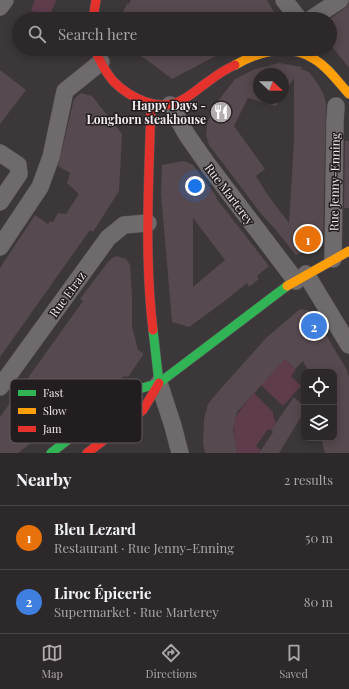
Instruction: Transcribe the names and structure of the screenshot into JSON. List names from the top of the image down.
{
  "streets": {
    "street": ["Rue Jenny-Enning", "Rue Marterey", "Rue Etraz"]
  },
  "places": {
    "restaurant": ["Happy Days - Longhorn steakhouse"]
  },
  "legend": ["Fast", "Slow", "Jam"],
  "north": "right",
  "page": {
    "search": "Search here",
    "pins": ["1", "2"],
    "heading": ["Nearby", "2 results"],
    "list": [
      {
        "mark": "1",
        "name": "Bleu Lezard",
        "note": "Restaurant · Rue Jenny-Enning",
        "value": "50 m"
      },
      {
        "mark": "2",
        "name": "Liroc Épicerie",
        "note": "Supermarket · Rue Marterey",
        "value": "80 m"
      }
    ],
    "nav": ["Map", "Directions", "Saved"]
  }
}
